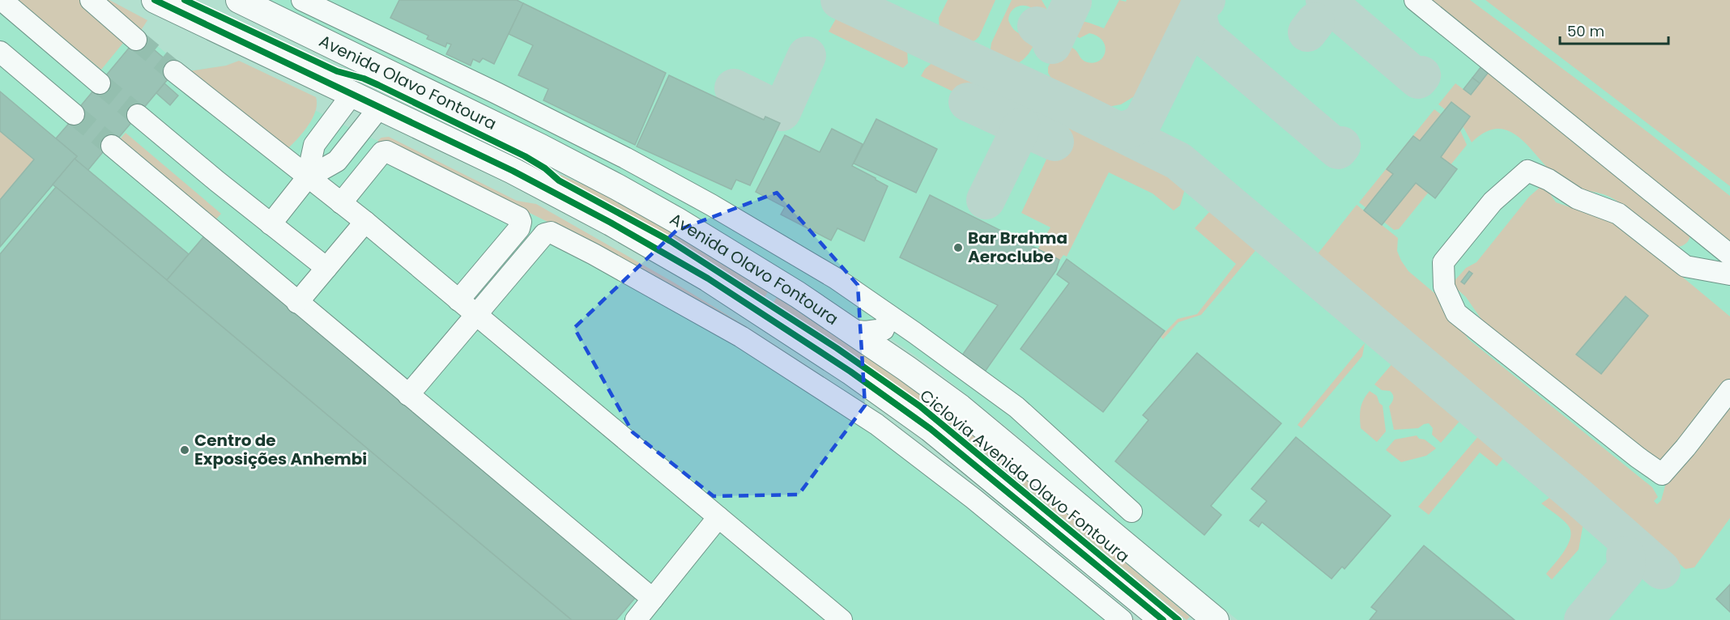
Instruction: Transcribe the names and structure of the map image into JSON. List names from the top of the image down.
{
  "streets": {
    "main road": ["Avenida Olavo Fontoura"],
    "cycle path": ["Ciclovia Avenida Olavo Fontoura"]
  },
  "places": ["Bar Brahma Aeroclube", "Centro de Exposições Anhembi"],
  "scale_bar": "50 m"
}
